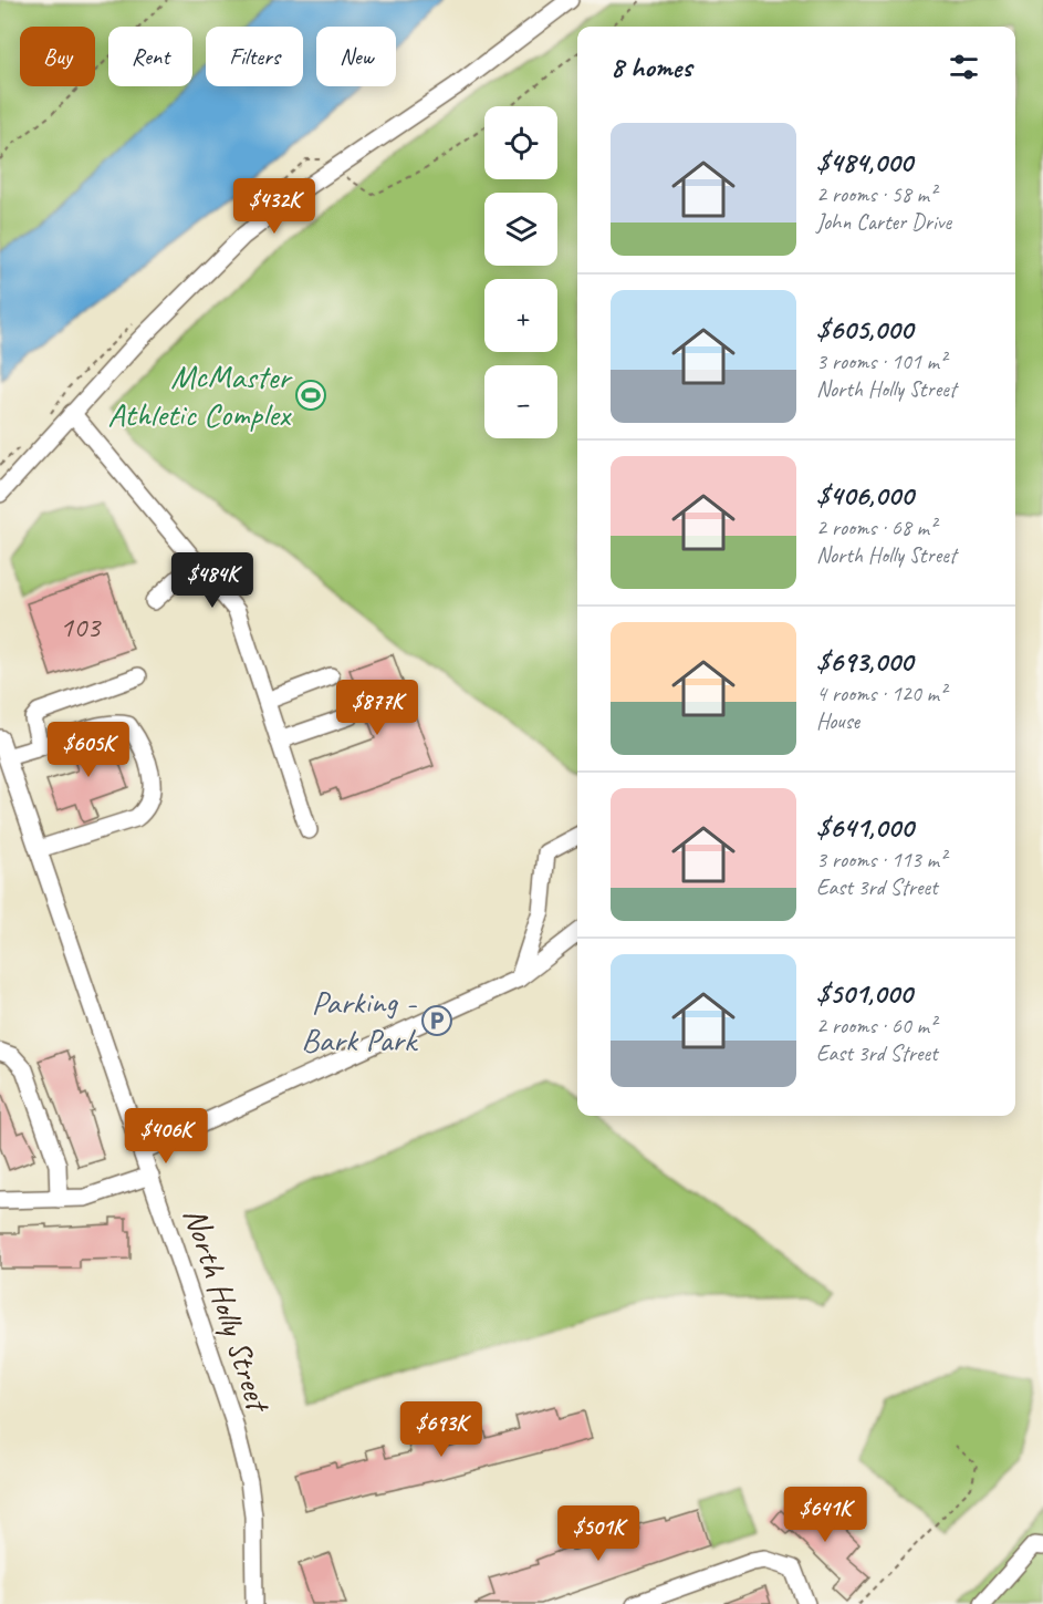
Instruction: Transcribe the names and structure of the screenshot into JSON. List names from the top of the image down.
{
  "streets": {
    "street": ["North Holly Street"]
  },
  "places": {
    "sports": ["McMaster Athletic Complex"],
    "parking": ["Parking - Bark Park"]
  },
  "house_numbers": ["103"],
  "page": {
    "chip": [
      "Buy",
      "Rent",
      "Filters",
      "New"
    ],
    "heading": "8 homes",
    "map_buttons": ["+", "−"],
    "list": [
      {
        "name": "$484,000",
        "note": "2 rooms · 58 m² · John Carter Drive"
      },
      {
        "name": "$605,000",
        "note": "3 rooms · 101 m² · North Holly Street"
      },
      {
        "name": "$406,000",
        "note": "2 rooms · 68 m² · North Holly Street"
      },
      {
        "name": "$693,000",
        "note": "4 rooms · 120 m² · House"
      },
      {
        "name": "$641,000",
        "note": "3 rooms · 113 m² · East 3rd Street"
      },
      {
        "name": "$501,000",
        "note": "2 rooms · 60 m² · East 3rd Street"
      }
    ],
    "price": [
      "$432K",
      "$484K",
      "$877K",
      "$605K",
      "$406K",
      "$693K",
      "$641K",
      "$501K"
    ]
  }
}
